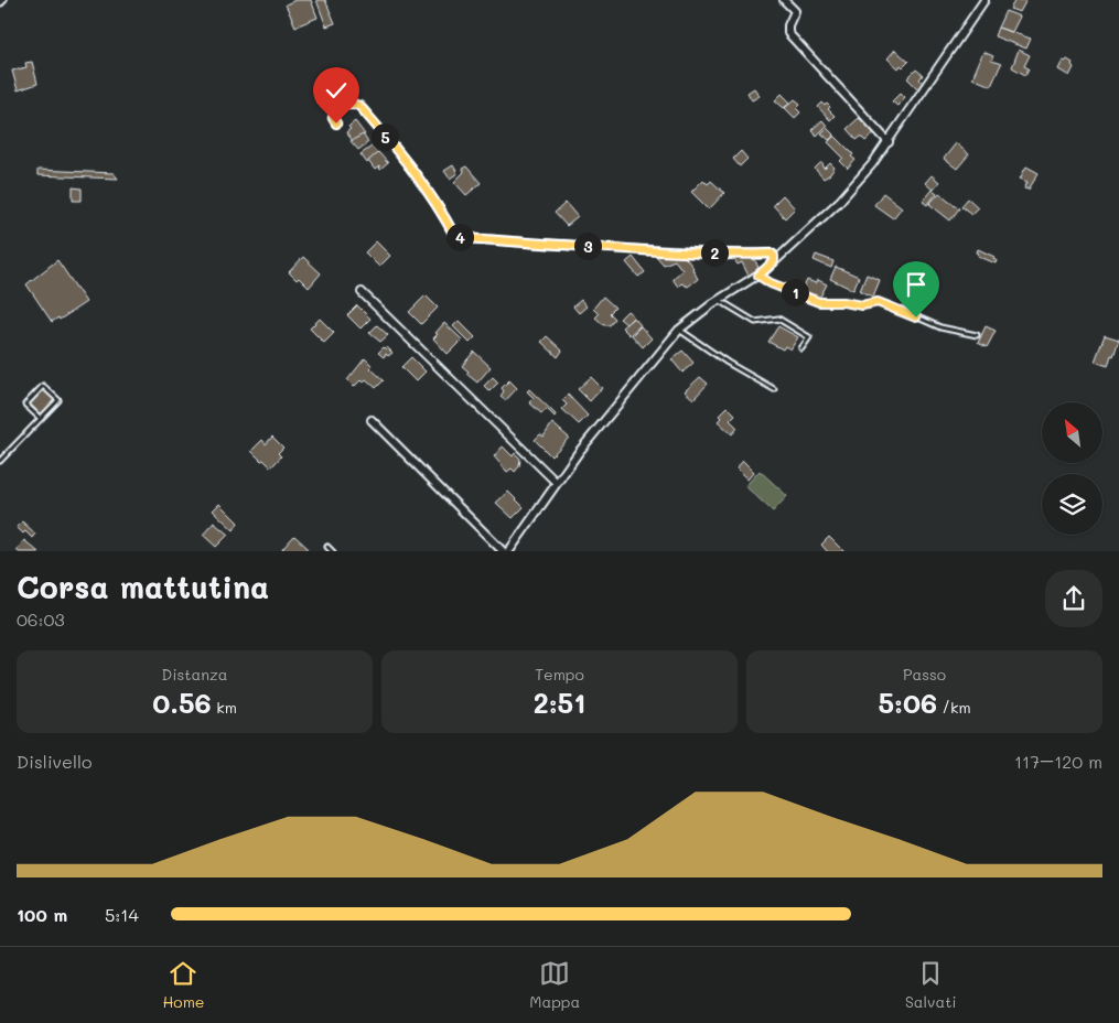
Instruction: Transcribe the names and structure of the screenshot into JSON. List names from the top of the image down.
{
  "north": "top left",
  "page": {
    "pins": [
      "5",
      "4",
      "3",
      "2",
      "1"
    ],
    "heading": ["Corsa mattutina", "06:03"],
    "stats": [
      ["Distanza", "0.56 km"],
      ["Tempo", "2:51"],
      ["Passo", "5:06 /km"]
    ],
    "chart": ["Dislivello", "117–120 m"],
    "list": [
      {
        "name": "100 m",
        "note": "5:14"
      }
    ],
    "tabs": ["Home", "Mappa", "Salvati"]
  }
}
